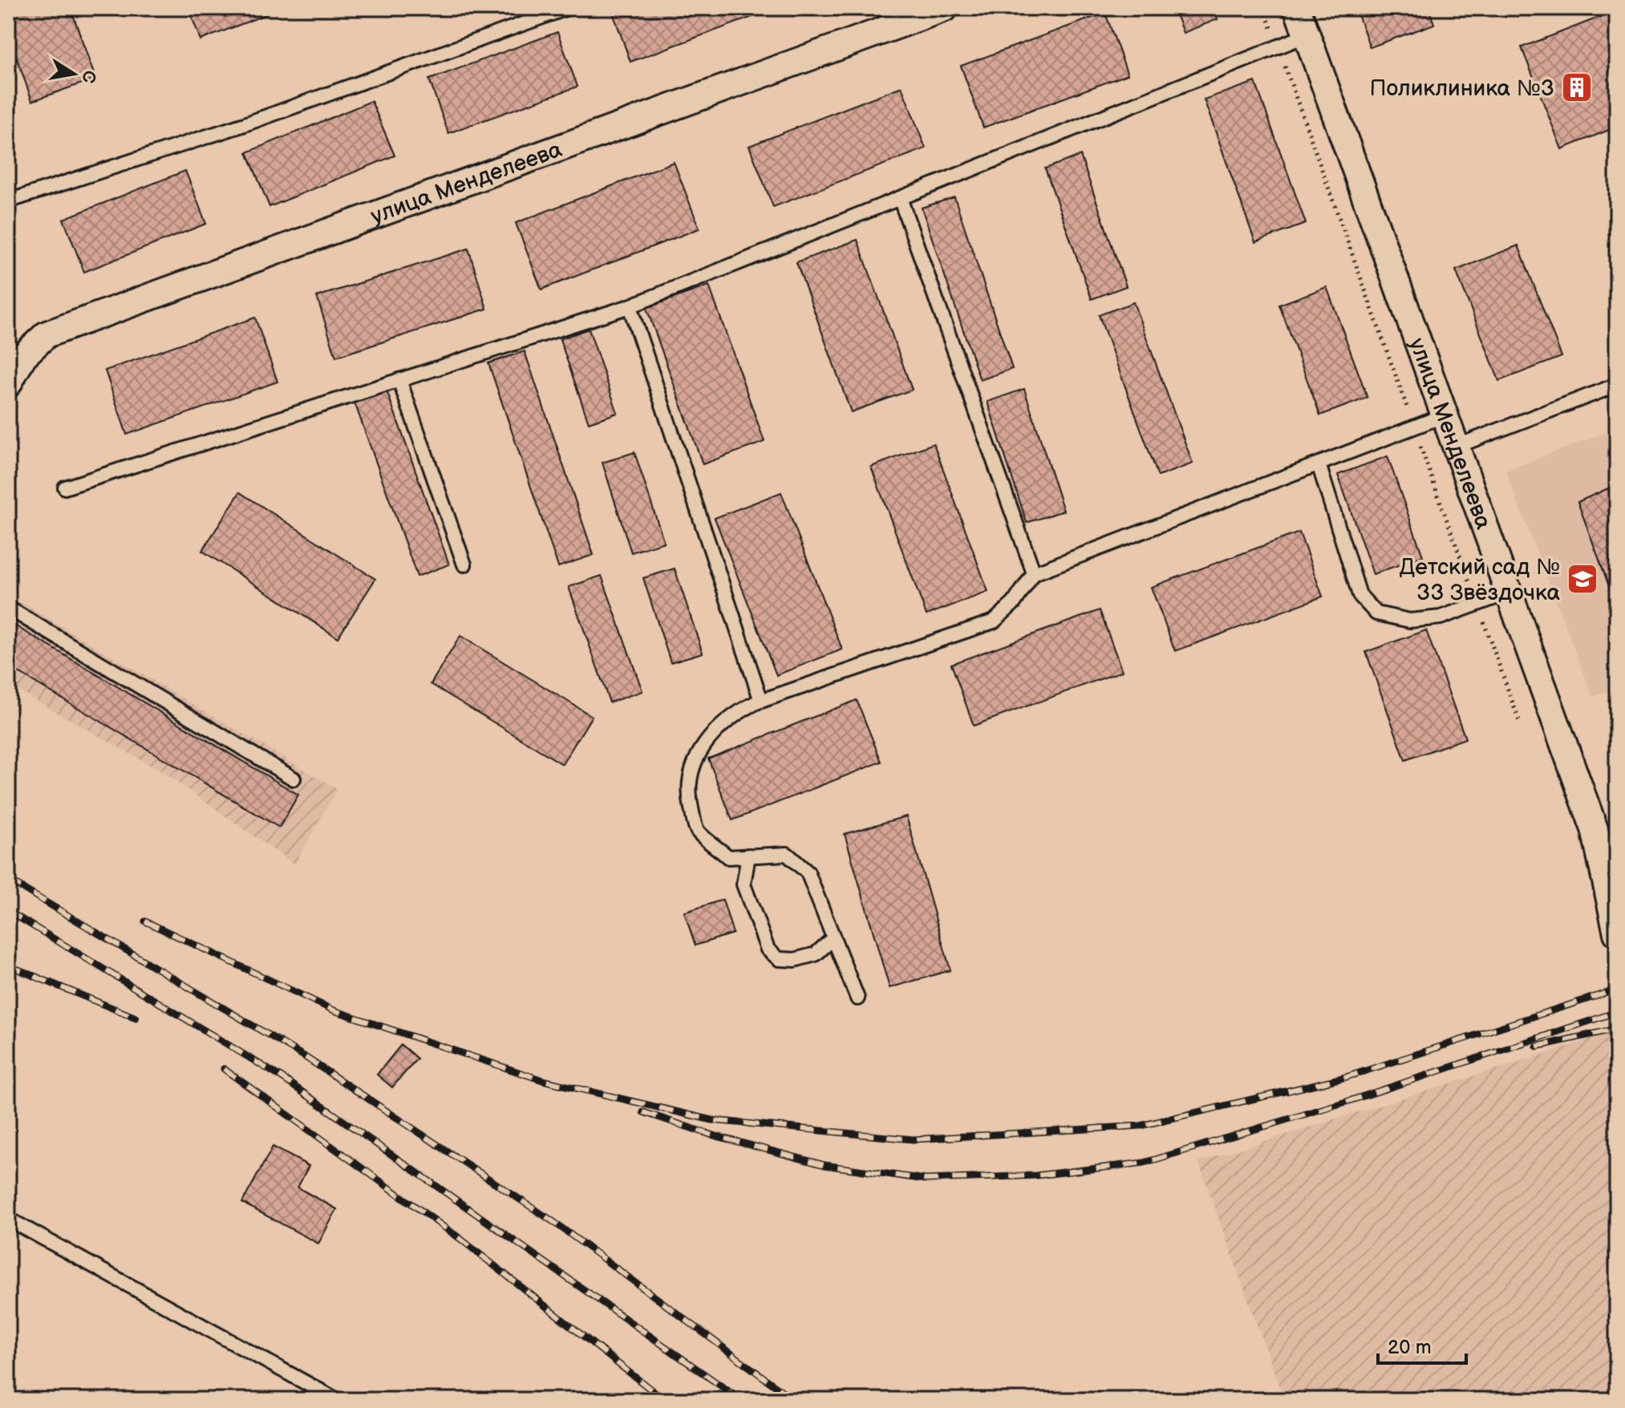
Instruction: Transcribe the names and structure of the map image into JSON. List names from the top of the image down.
{
  "streets": {
    "street": ["улица Менделеева"]
  },
  "places": {
    "building": ["Поликлиника №3"],
    "school or university": ["Детский сад № 33 Звёздочка"]
  },
  "scale_bar": "20 m",
  "north": "right"
}
